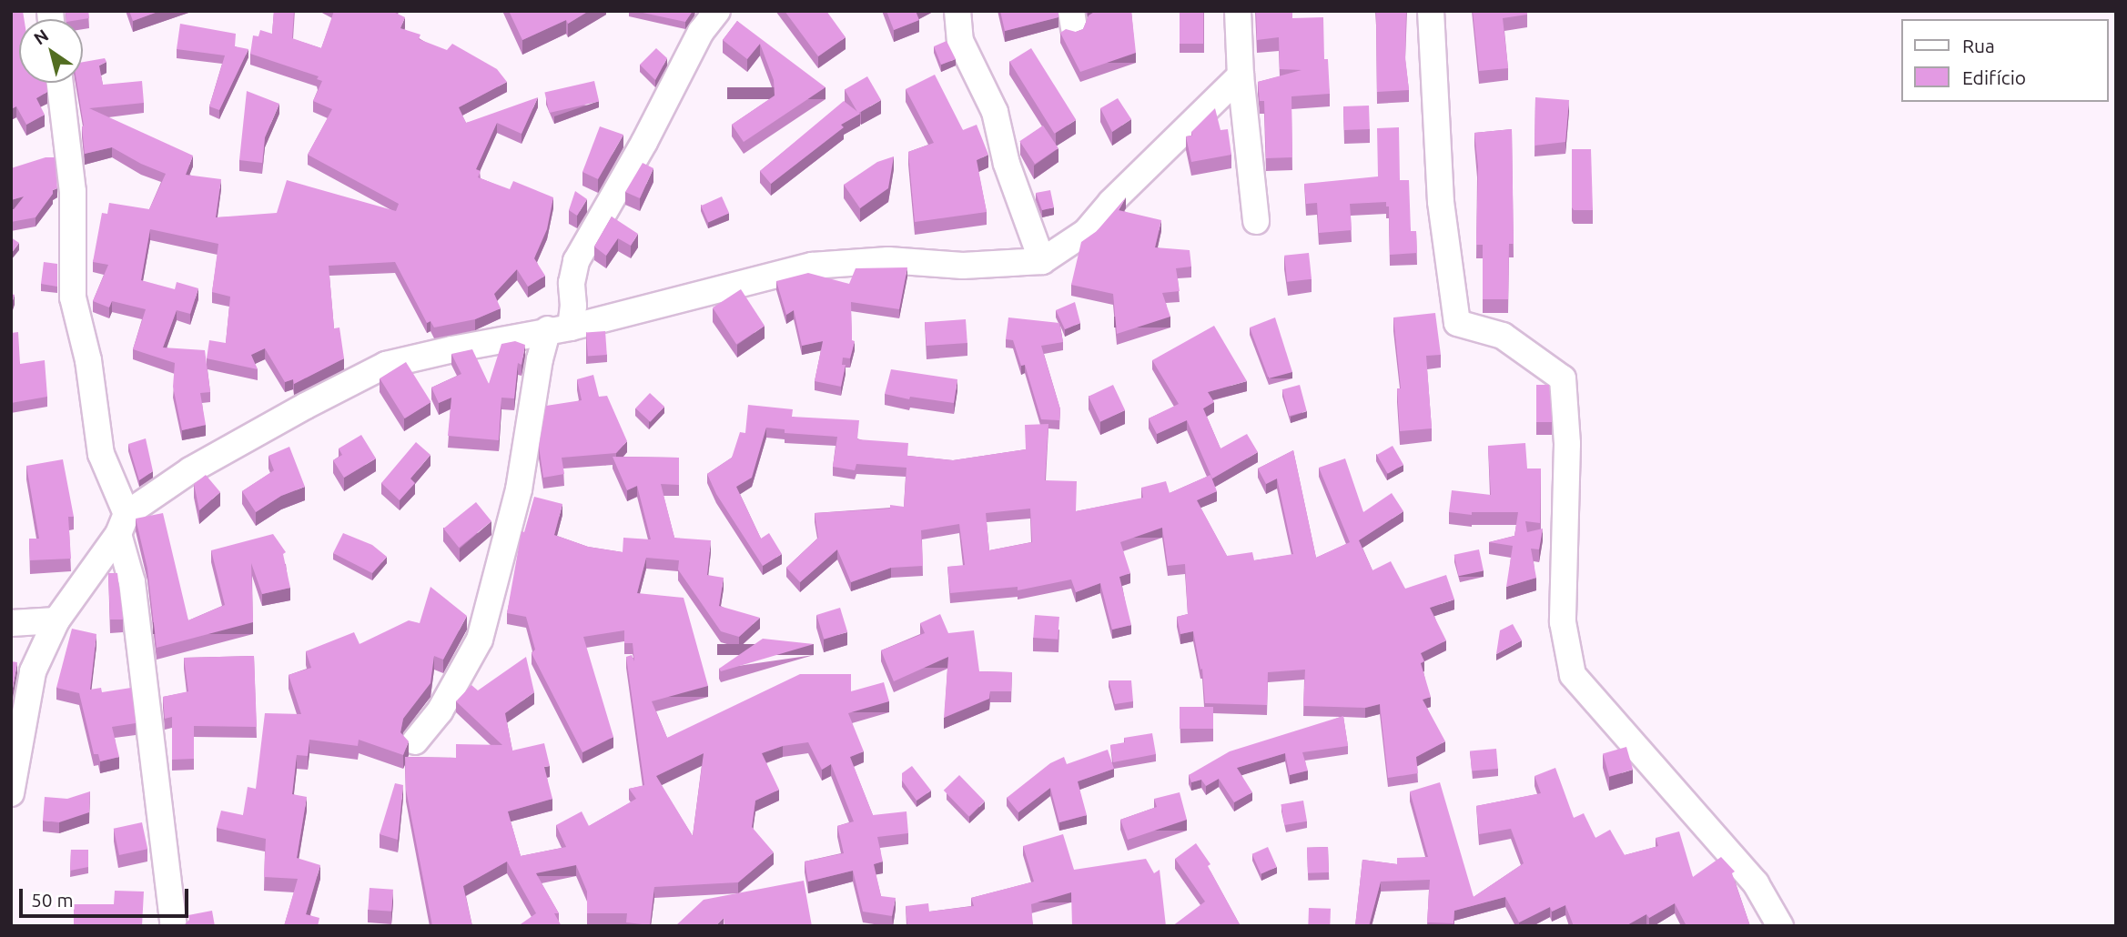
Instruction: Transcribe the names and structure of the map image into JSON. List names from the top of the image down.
{
  "legend": ["Rua", "Edifício"],
  "scale_bar": "50 m",
  "north": "top left"
}
